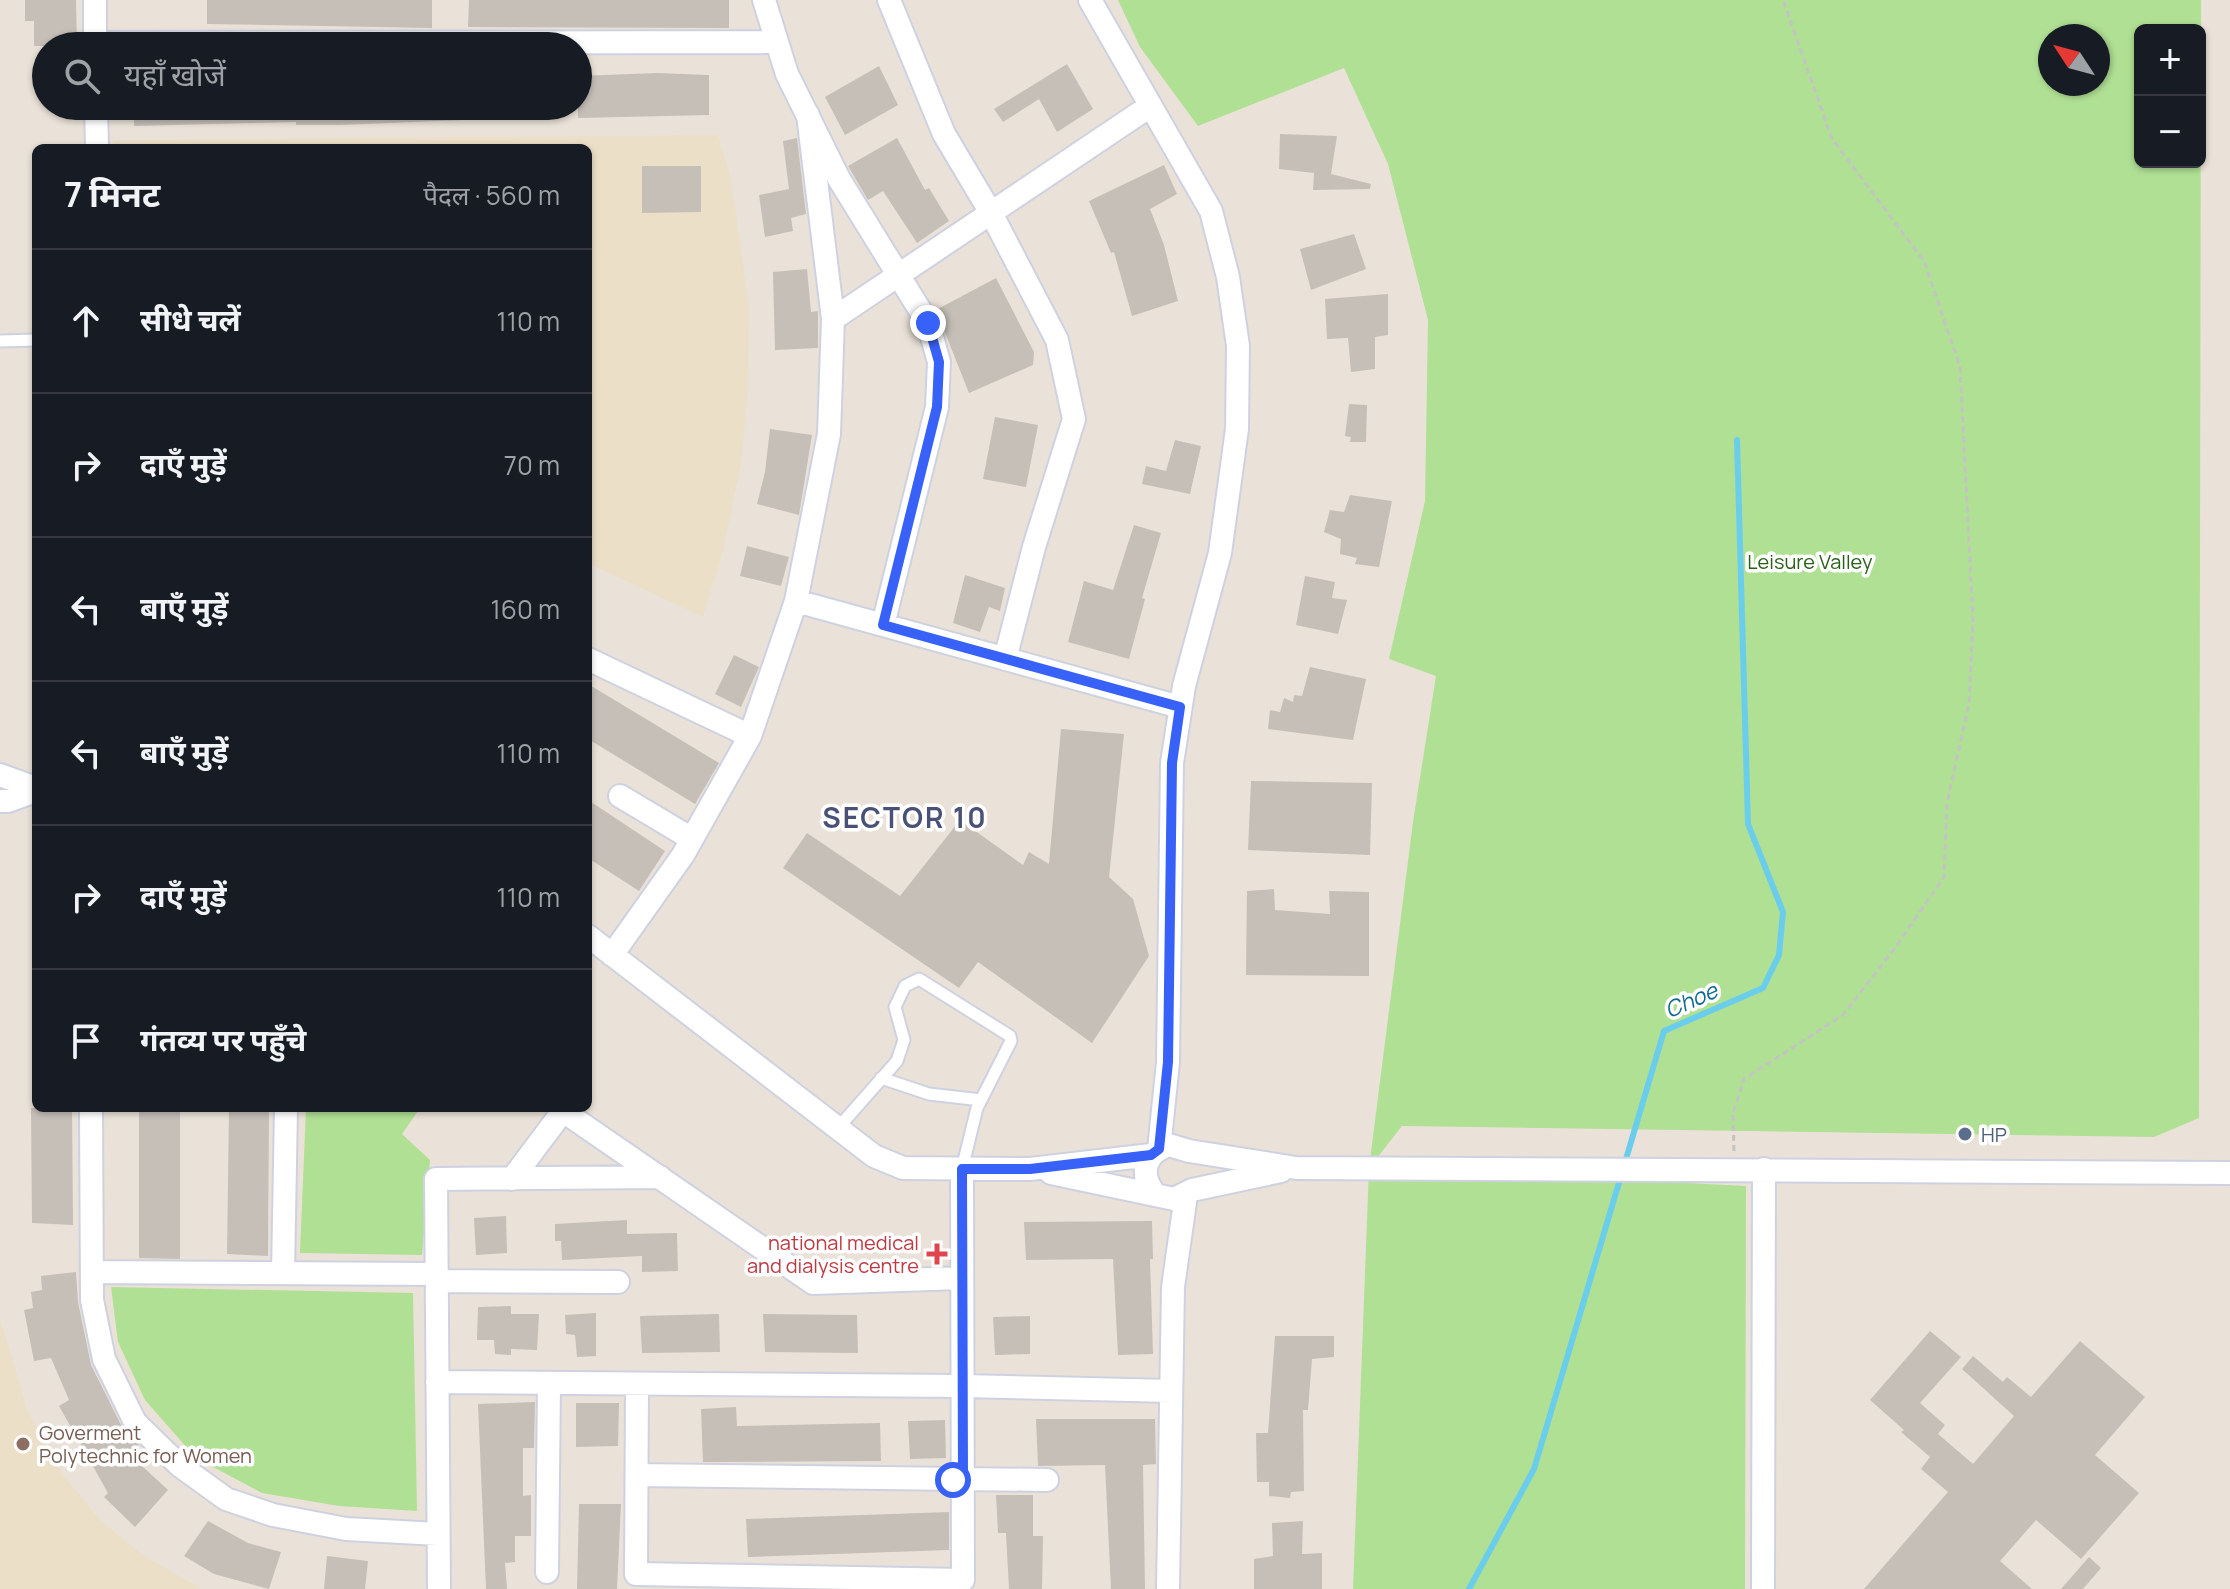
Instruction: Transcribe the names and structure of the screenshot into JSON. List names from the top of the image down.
{
  "districts": ["SECTOR 10"],
  "water": ["Choe"],
  "parks": ["Leisure Valley"],
  "places": {
    "other": ["HP", "Goverment Polytechnic for Women"],
    "health": ["national medical and dialysis centre"]
  },
  "north": "top left",
  "page": {
    "map_buttons": ["+", "−"],
    "search": "यहाँ खोजें",
    "heading": ["7 मिनट", "पैदल · 560 m"],
    "list": [
      ["सीधे चलें", "110 m"],
      ["दाएँ मुड़ें", "70 m"],
      ["बाएँ मुड़ें", "160 m"],
      ["बाएँ मुड़ें", "110 m"],
      ["दाएँ मुड़ें", "110 m"],
      "गंतव्य पर पहुँचे"
    ]
  }
}
